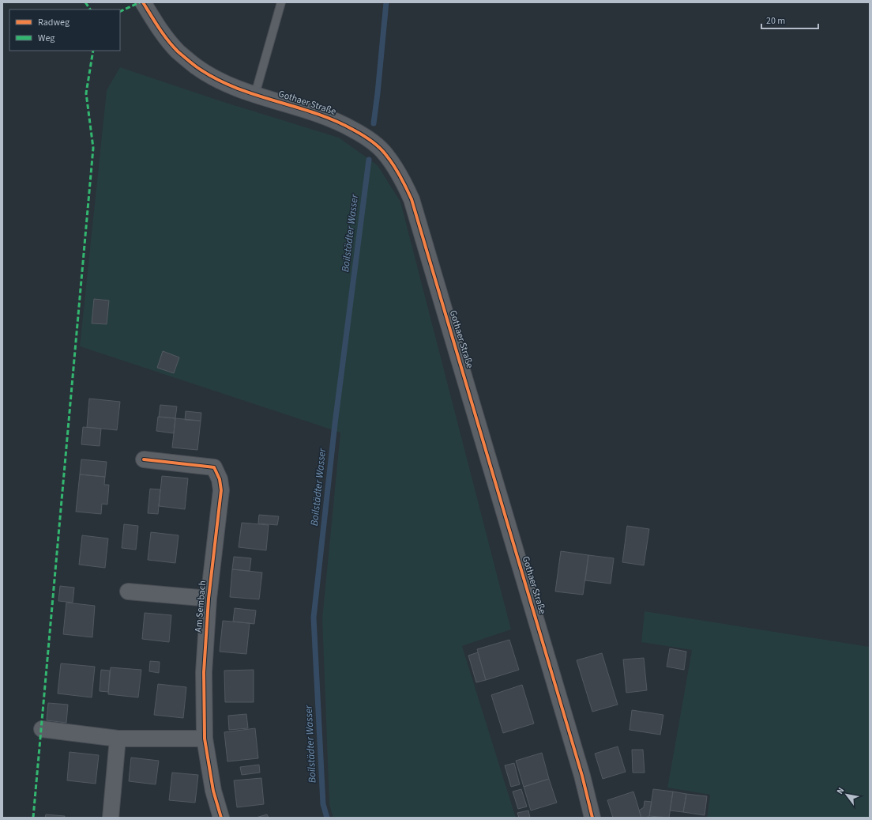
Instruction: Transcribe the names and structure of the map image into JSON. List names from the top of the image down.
{
  "streets": {
    "street": ["Gothaer Straße", "Am Sembach"]
  },
  "water": ["Boilstädter Wasser"],
  "legend": ["Radweg", "Weg"],
  "scale_bar": "20 m",
  "north": "top left"
}
